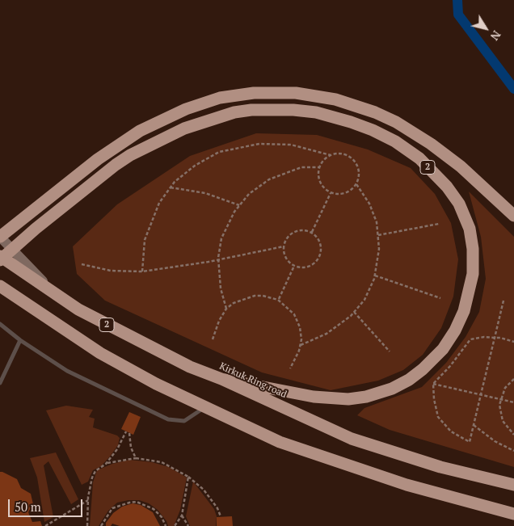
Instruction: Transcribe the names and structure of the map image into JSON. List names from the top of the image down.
{
  "streets": {
    "highway": ["2", "Kirkuk Ring road"]
  },
  "crossings": [
    ["2", "Kirkuk Ring road"]
  ],
  "scale_bar": "50 m",
  "north": "bottom right"
}
